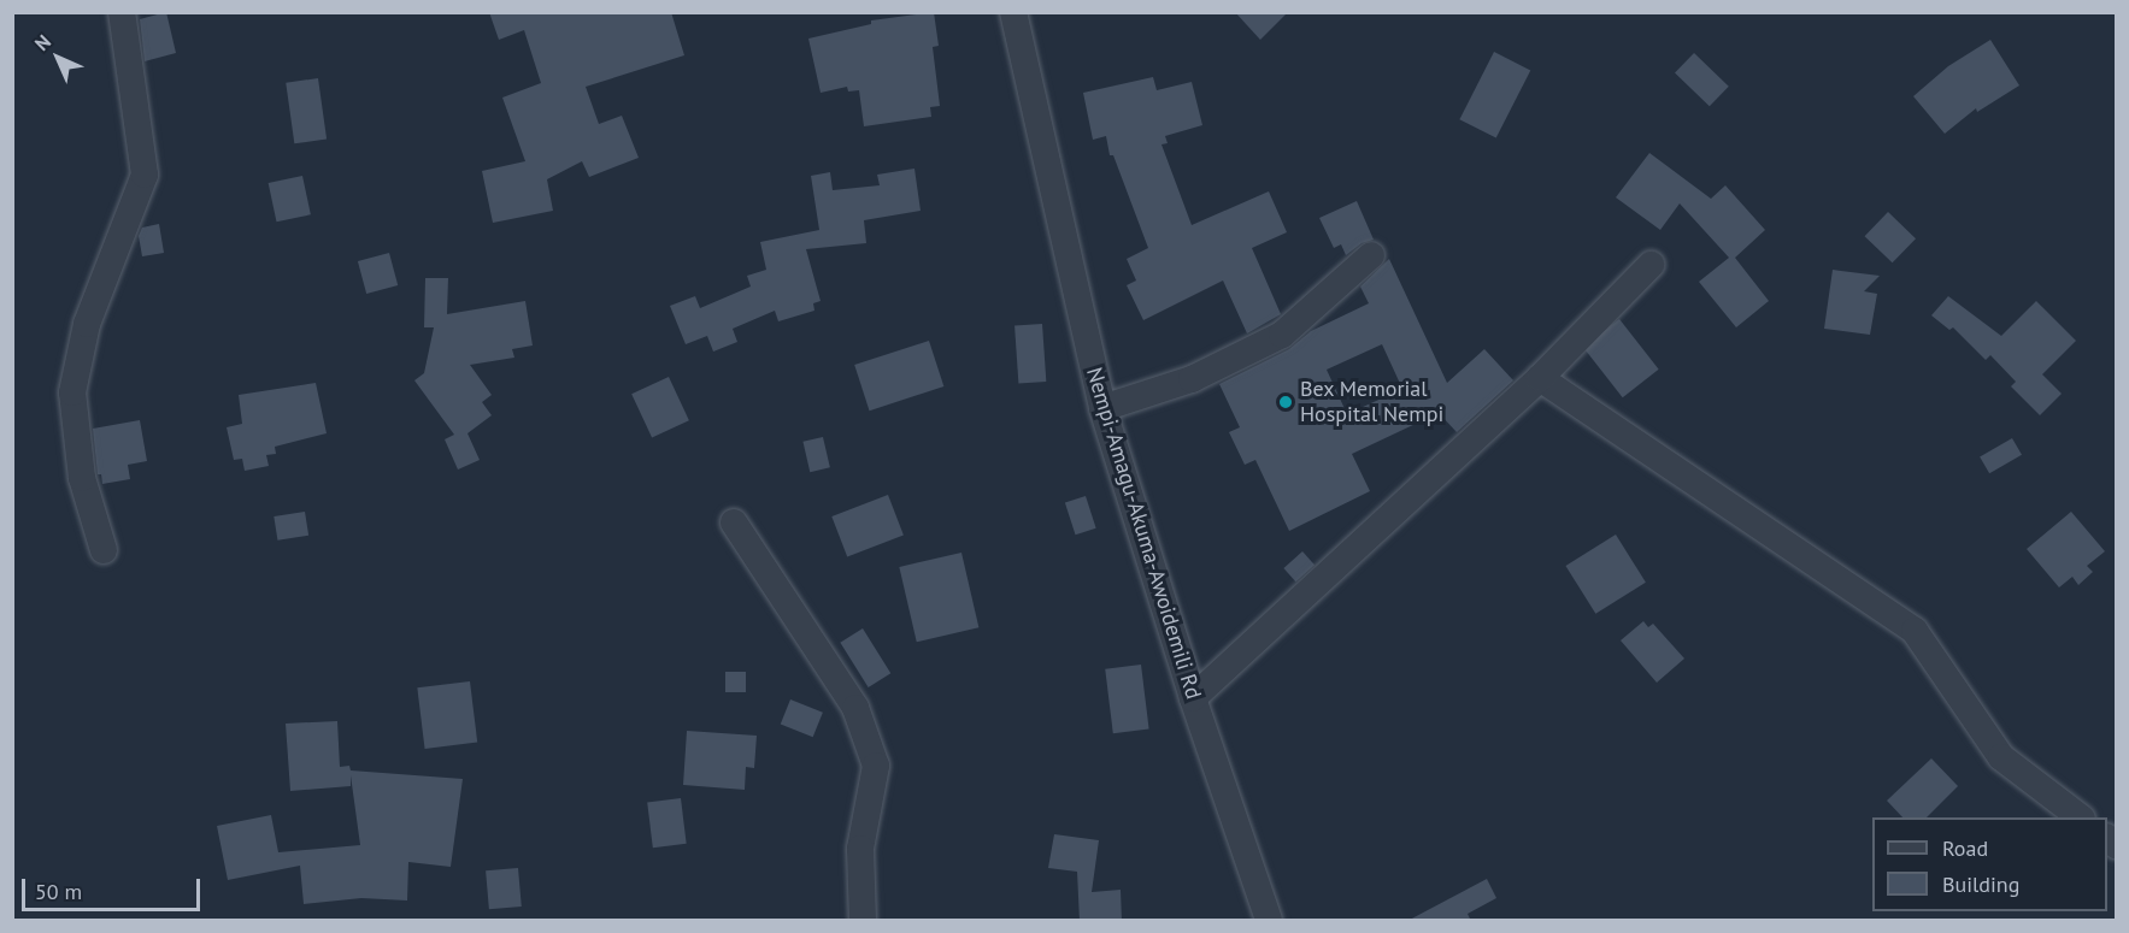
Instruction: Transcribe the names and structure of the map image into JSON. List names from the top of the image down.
{
  "streets": {
    "street": ["Nempi-Amagu-Akuma-Awoidemili Rd"]
  },
  "places": ["Bex Memorial Hospital Nempi"],
  "legend": ["Road", "Building"],
  "scale_bar": "50 m",
  "north": "top left"
}
